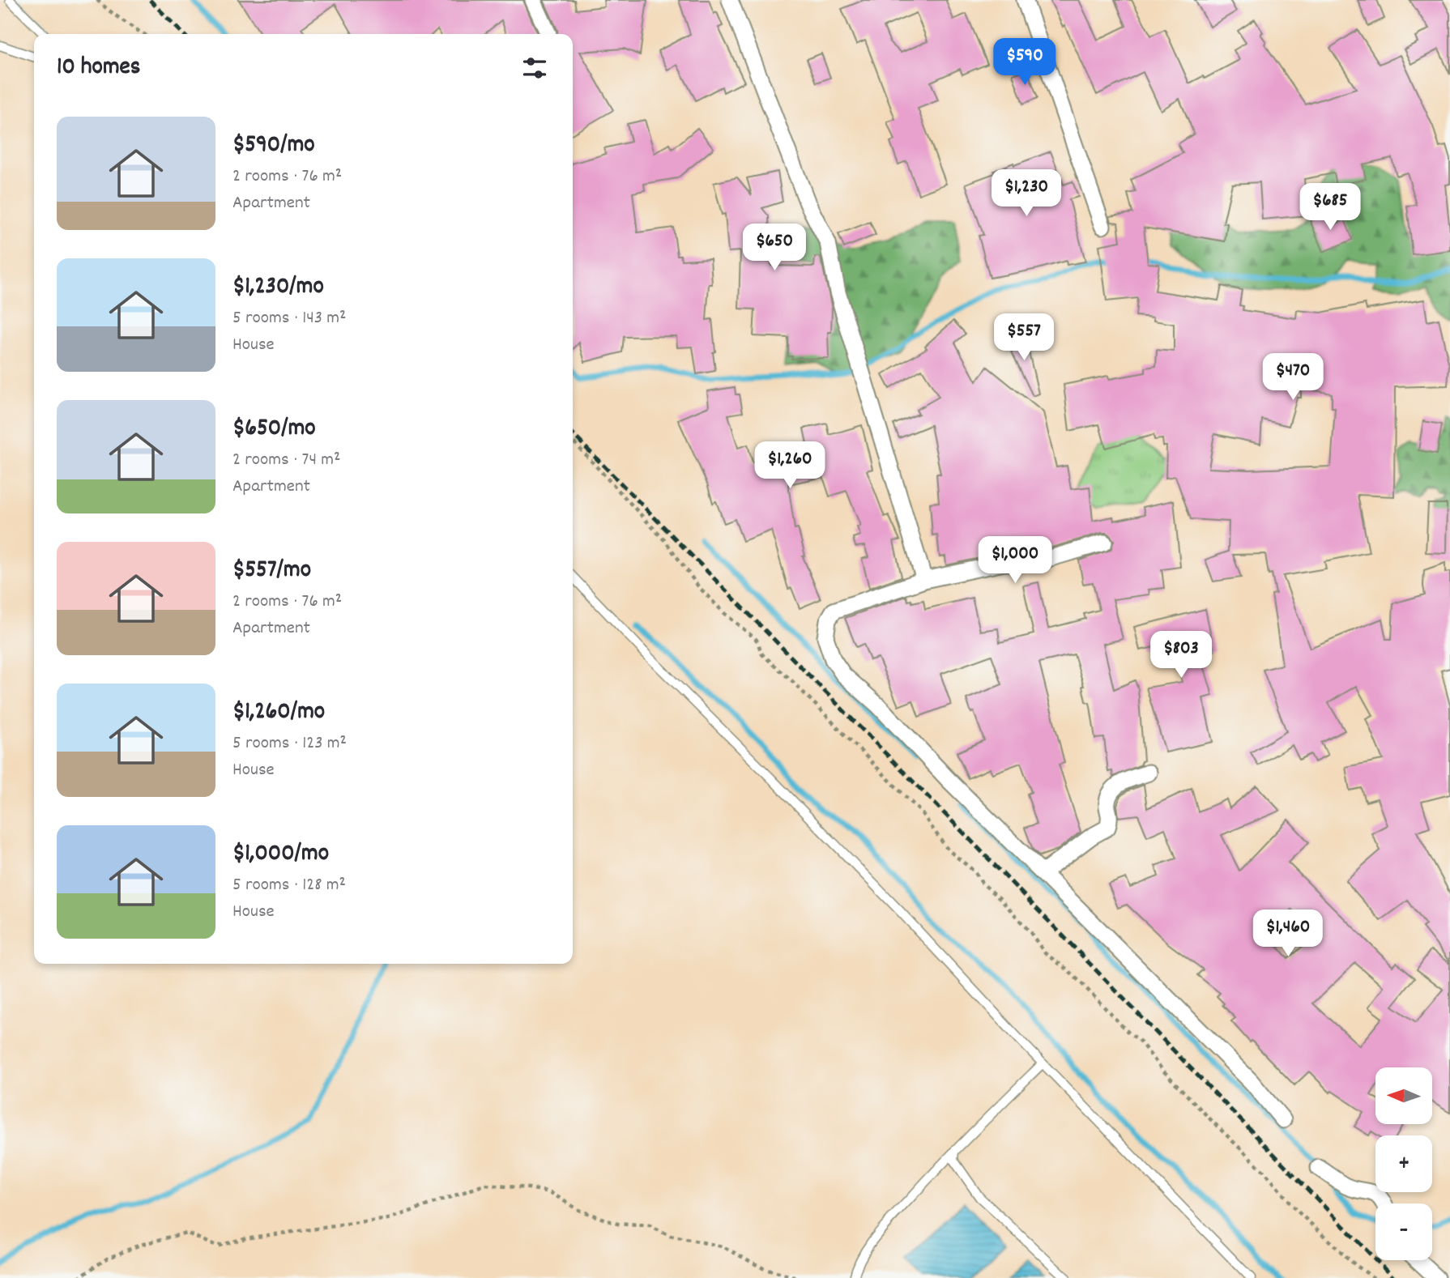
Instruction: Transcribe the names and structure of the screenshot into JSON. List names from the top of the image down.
{
  "north": "left",
  "page": {
    "heading": "10 homes",
    "price": [
      "$590",
      "$1,230",
      "$685",
      "$650",
      "$557",
      "$470",
      "$1,260",
      "$1,000",
      "$803",
      "$1,460"
    ],
    "list": [
      {
        "name": "$590/mo",
        "note": "2 rooms · 76 m² · Apartment"
      },
      {
        "name": "$1,230/mo",
        "note": "5 rooms · 143 m² · House"
      },
      {
        "name": "$650/mo",
        "note": "2 rooms · 74 m² · Apartment"
      },
      {
        "name": "$557/mo",
        "note": "2 rooms · 76 m² · Apartment"
      },
      {
        "name": "$1,260/mo",
        "note": "5 rooms · 123 m² · House"
      },
      {
        "name": "$1,000/mo",
        "note": "5 rooms · 128 m² · House"
      }
    ],
    "map_buttons": ["+", "−"]
  }
}
